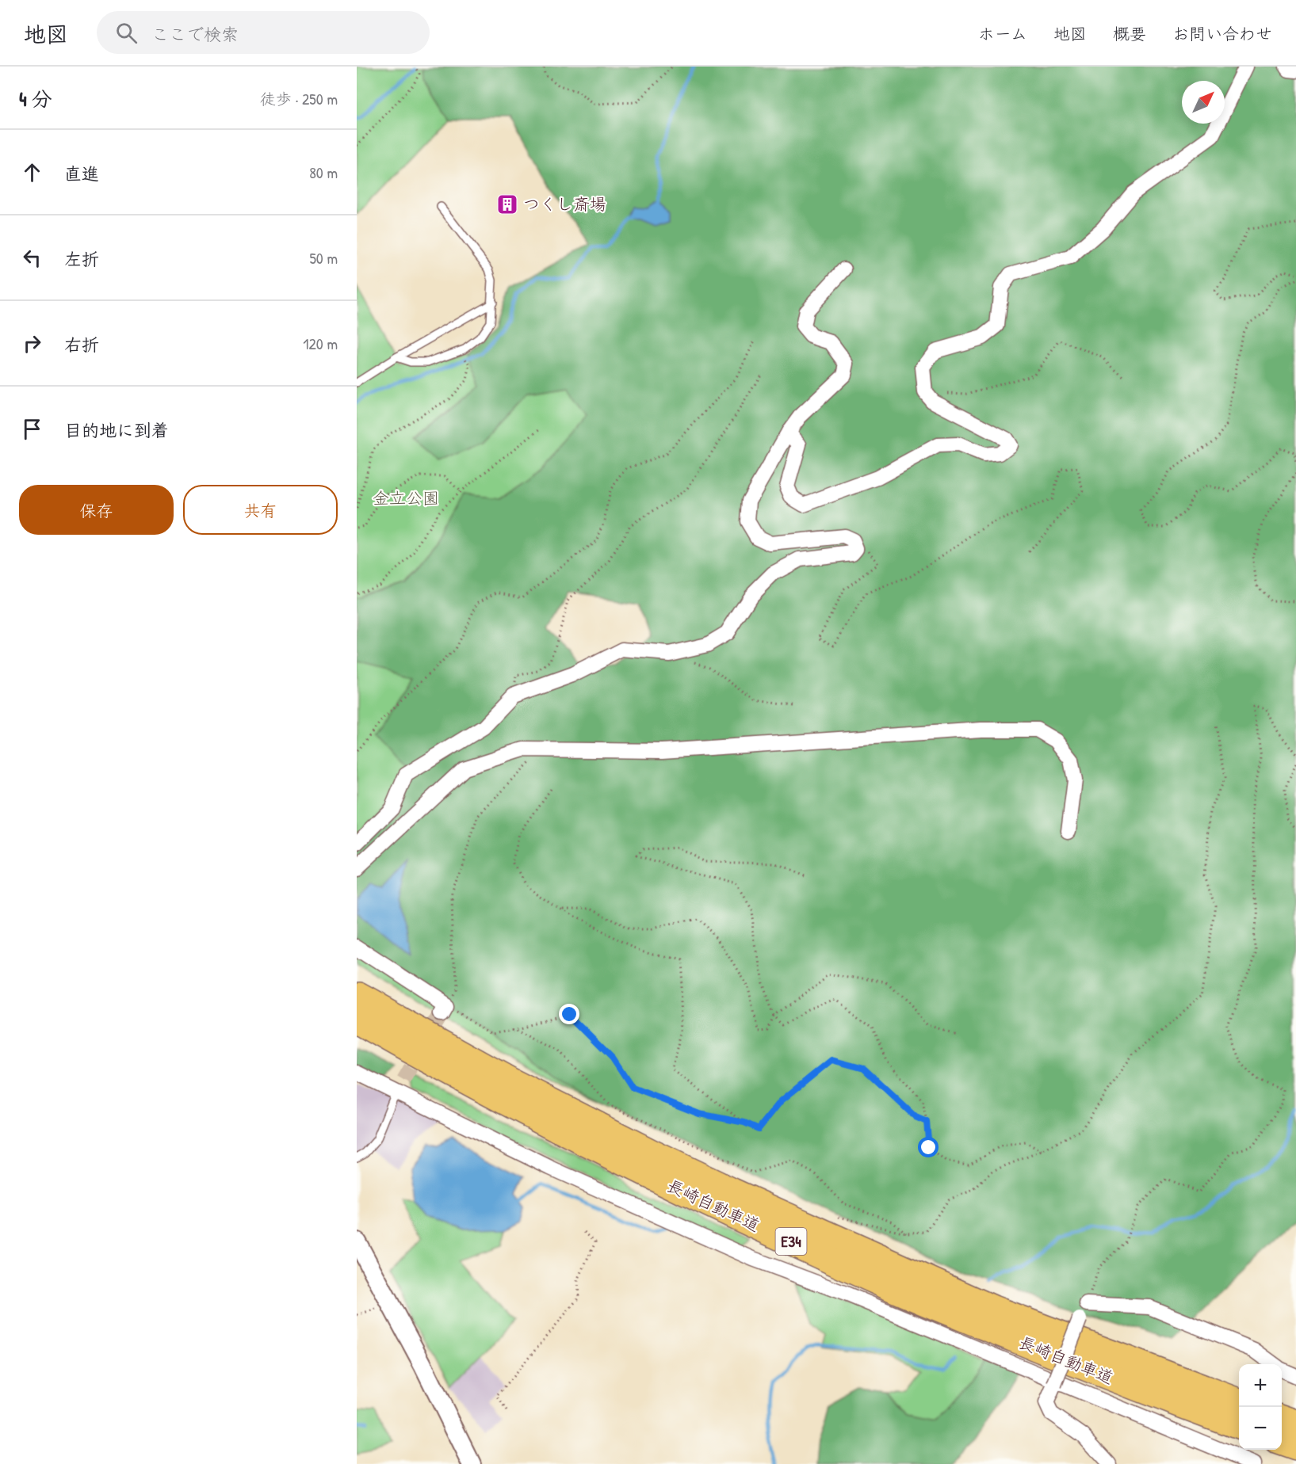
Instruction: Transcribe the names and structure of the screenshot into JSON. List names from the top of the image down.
{
  "streets": {
    "highway": ["長崎自動車道", "E34"]
  },
  "parks": ["金立公園"],
  "places": {
    "building": ["つくし斎場"]
  },
  "north": "top right",
  "page": {
    "header": "地図",
    "search": "ここで検索",
    "nav": [
      "ホーム",
      "地図",
      "概要",
      "お問い合わせ"
    ],
    "heading": ["4 分", "徒歩 · 250 m"],
    "list": [
      ["直進", "80 m"],
      ["左折", "50 m"],
      ["右折", "120 m"],
      "目的地に到着"
    ],
    "buttons": ["保存", "共有"],
    "map_buttons": ["+", "−"]
  }
}
